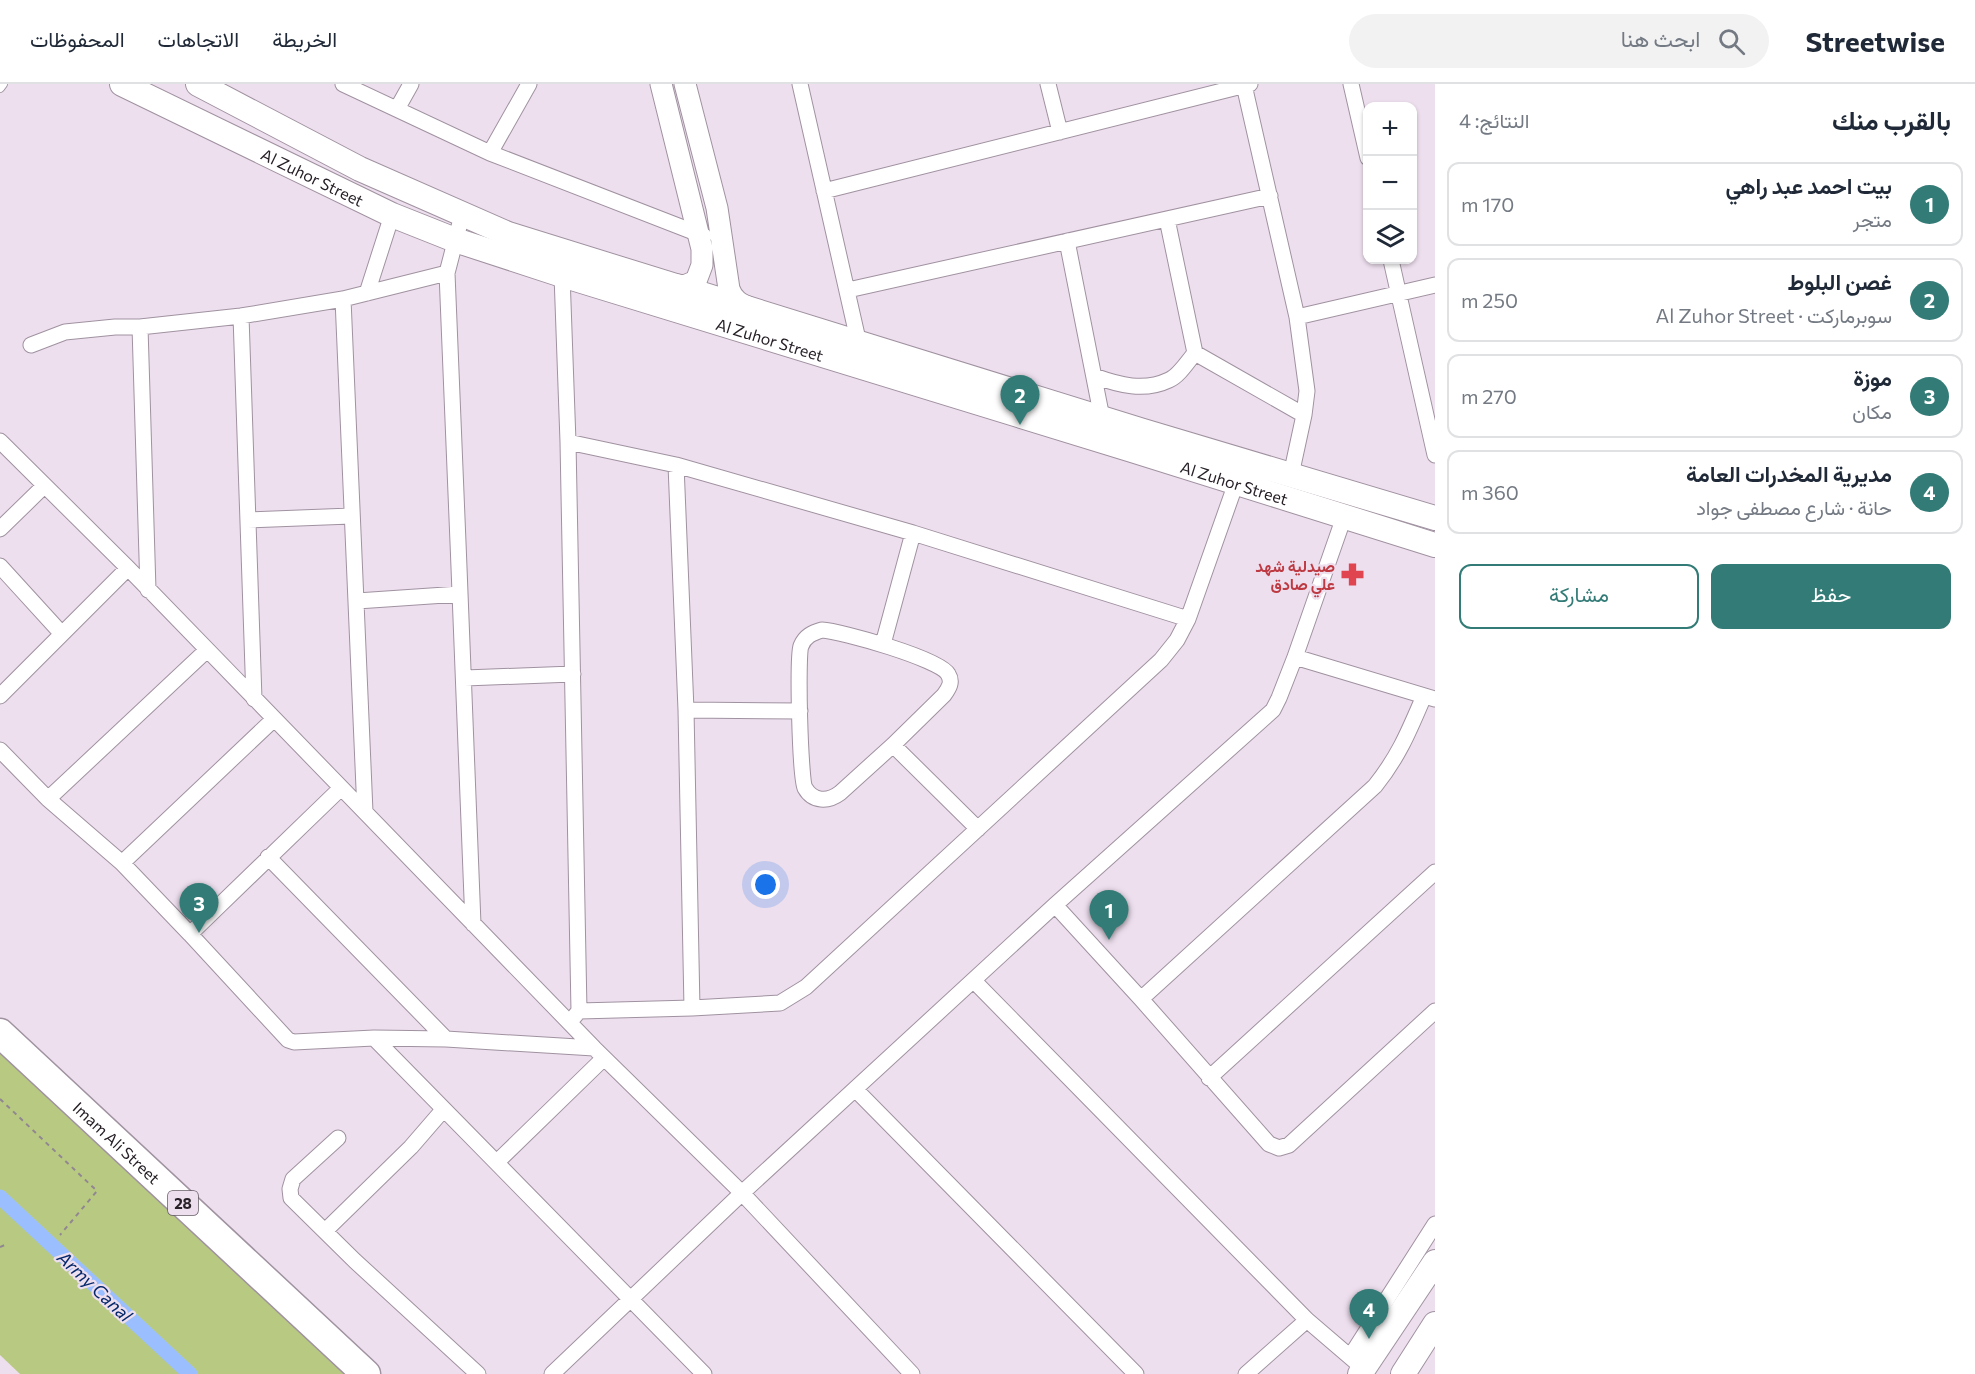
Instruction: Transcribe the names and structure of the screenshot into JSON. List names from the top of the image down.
{
  "streets": {
    "highway": ["Imam Ali Street", "28"],
    "main road": ["Al Zuhor Street"]
  },
  "water": ["Army Canal"],
  "places": {
    "pharmacy": ["صيدلية شهد علي صادق"]
  },
  "page": {
    "header": "Streetwise",
    "search": "ابحث هنا",
    "nav": ["الخريطة", "الاتجاهات", "المحفوظات"],
    "heading": ["بالقرب منك", "النتائج: 4"],
    "map_buttons": ["+", "−"],
    "list": [
      {
        "mark": "1",
        "name": "بيت احمد عبد راهي",
        "note": "متجر",
        "value": "170 m"
      },
      {
        "mark": "2",
        "name": "غصن البلوط",
        "note": "سوبرماركت · Al Zuhor Street",
        "value": "250 m"
      },
      {
        "mark": "3",
        "name": "موزة",
        "note": "مكان",
        "value": "270 m"
      },
      {
        "mark": "4",
        "name": "مديرية المخدرات العامة",
        "note": "حانة · شارع مصطفى جواد",
        "value": "360 m"
      }
    ],
    "pins": [
      "2",
      "3",
      "1",
      "4"
    ],
    "buttons": ["حفظ", "مشاركة"]
  }
}
